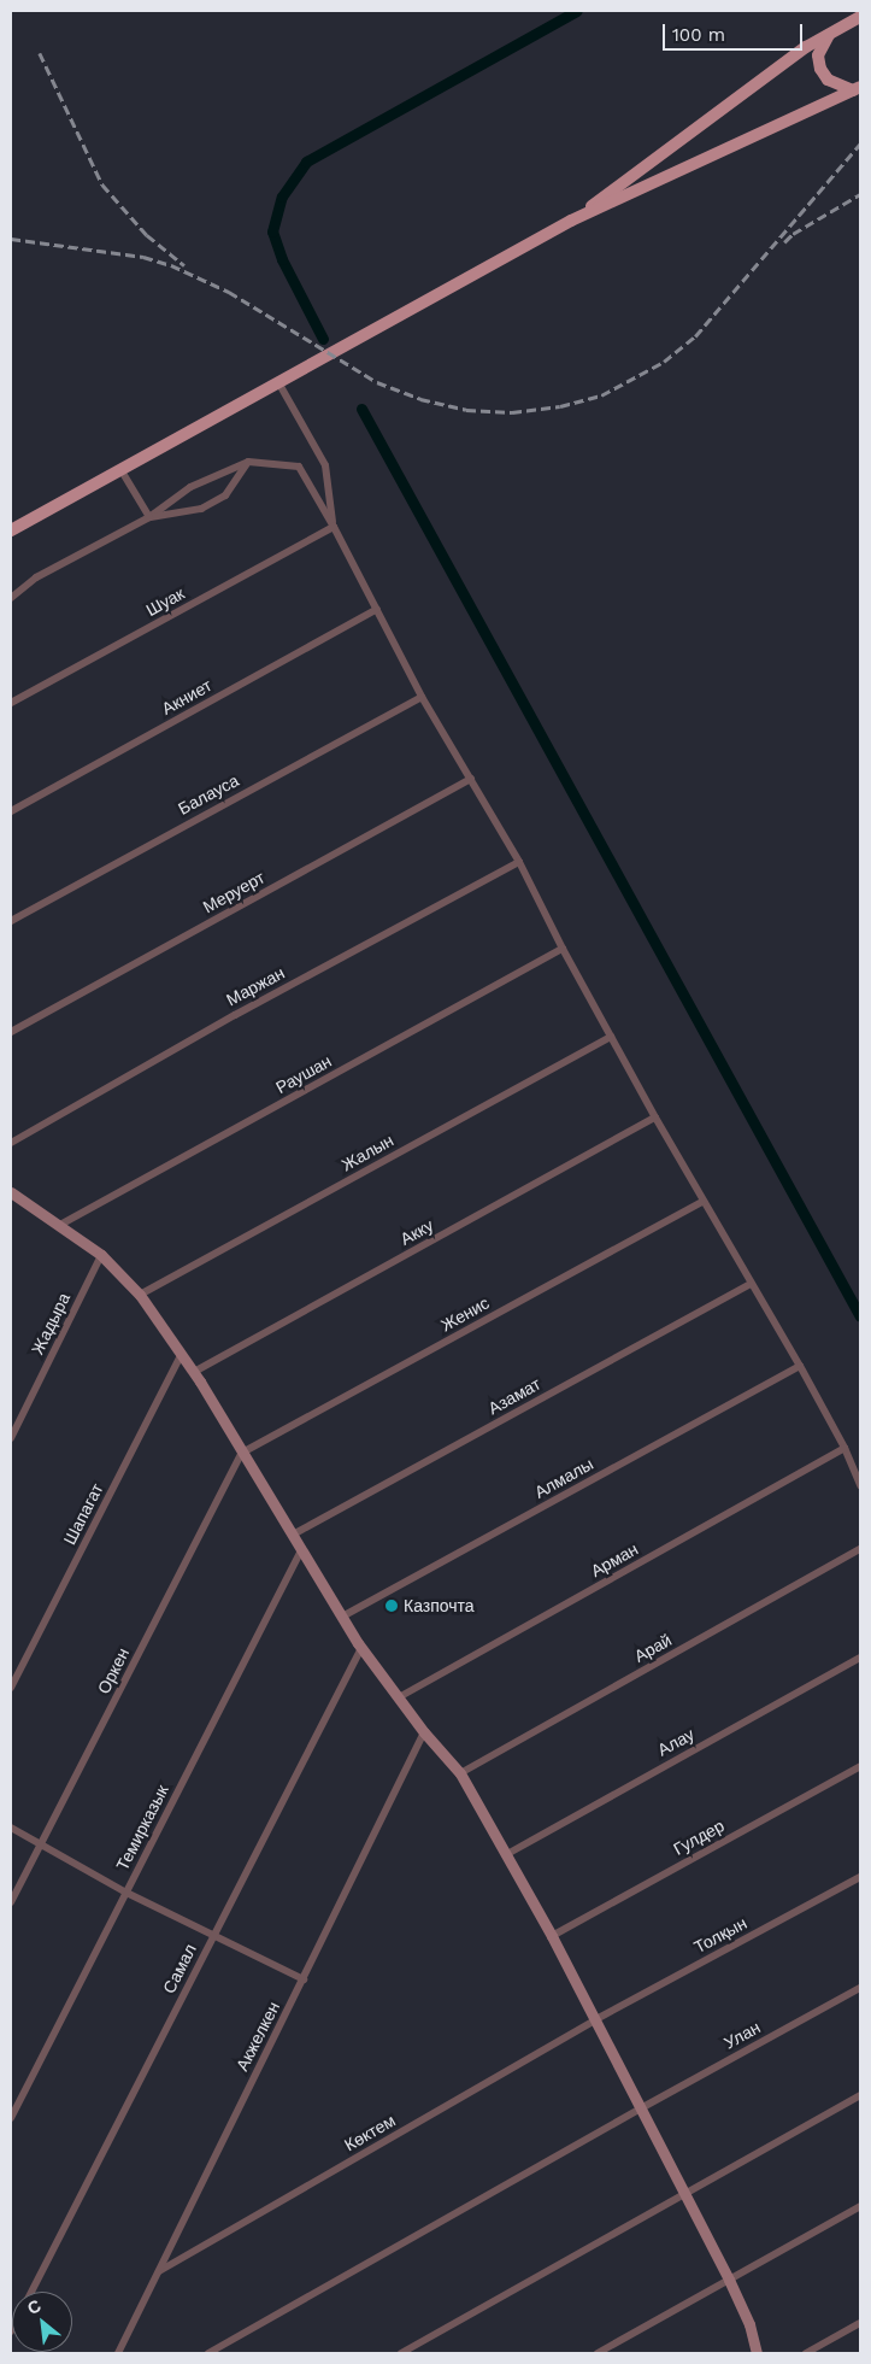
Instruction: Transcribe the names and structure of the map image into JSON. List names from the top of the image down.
{
  "streets": {
    "street": [
      "Шуак",
      "Акниет",
      "Балауса",
      "Меруерт",
      "Маржан",
      "Раушан",
      "Жалын",
      "Акку",
      "Женис",
      "Жадыра",
      "Азамат",
      "Алмалы",
      "Шапагат",
      "Арман",
      "Арай",
      "Оркен",
      "Алау",
      "Темирказык",
      "Гулдер",
      "Толқын",
      "Самал",
      "Улан",
      "Акжелкен",
      "Көктем"
    ]
  },
  "crossings": [
    ["Женис", "Оркен"],
    ["Толқын", "Көктем"],
    ["Акжелкен", "Көктем"]
  ],
  "places": ["Казпочта"],
  "scale_bar": "100 m",
  "north": "top left"
}
